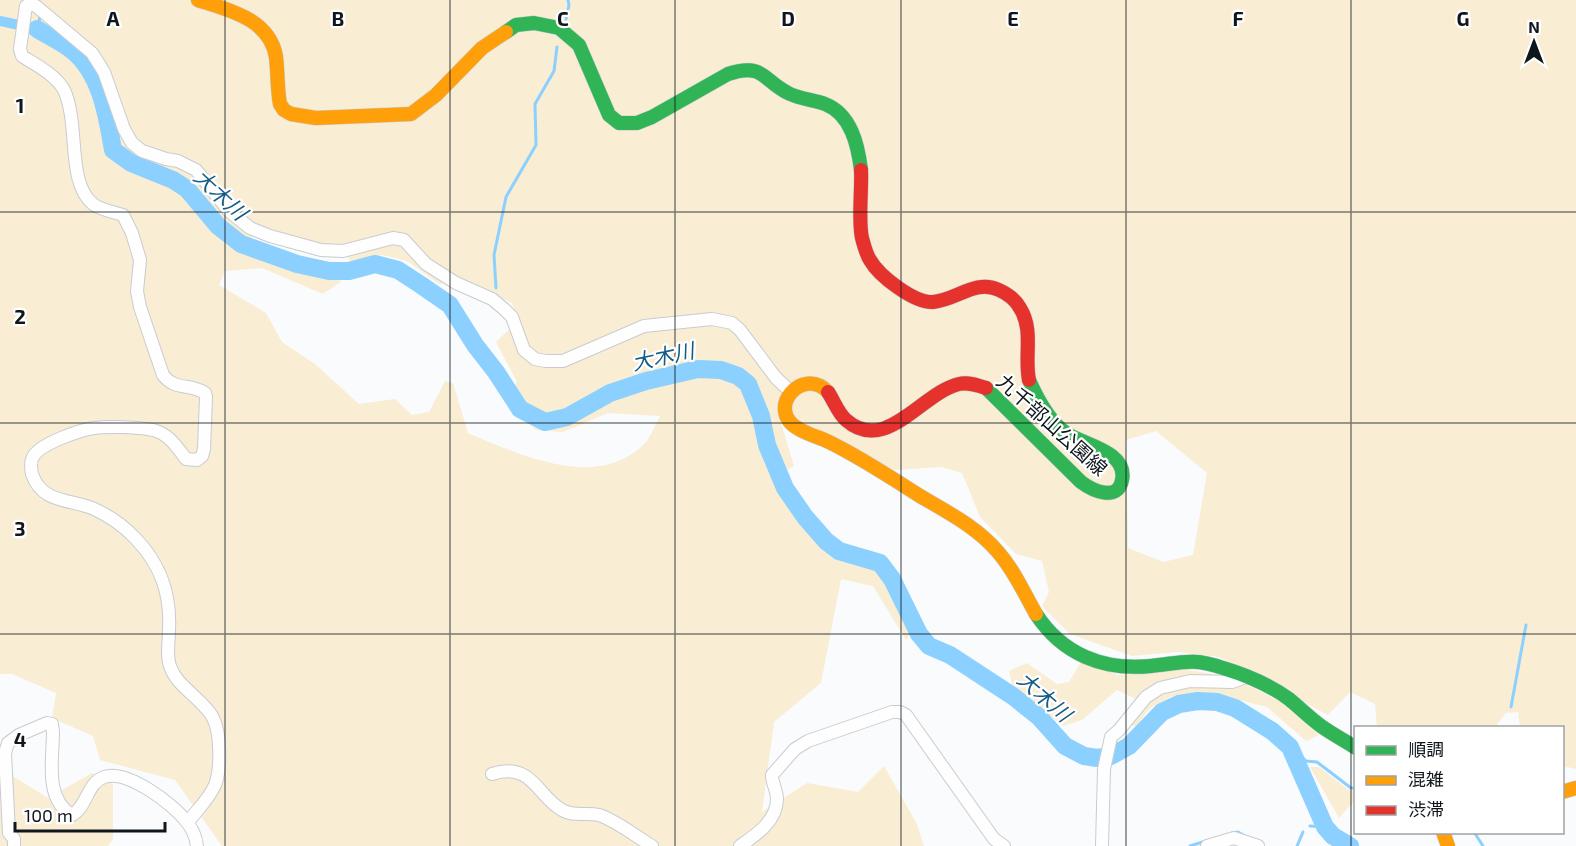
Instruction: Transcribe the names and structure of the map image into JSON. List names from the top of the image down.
{
  "streets": {
    "main road": ["九千部山公園線"]
  },
  "water": ["大木川"],
  "legend": ["順調", "混雑", "渋滞"],
  "scale_bar": "100 m",
  "north": "top",
  "grid": {
    "columns": [
      "A",
      "B",
      "C",
      "D",
      "E",
      "F",
      "G"
    ],
    "rows": [
      "1",
      "2",
      "3",
      "4"
    ]
  }
}
